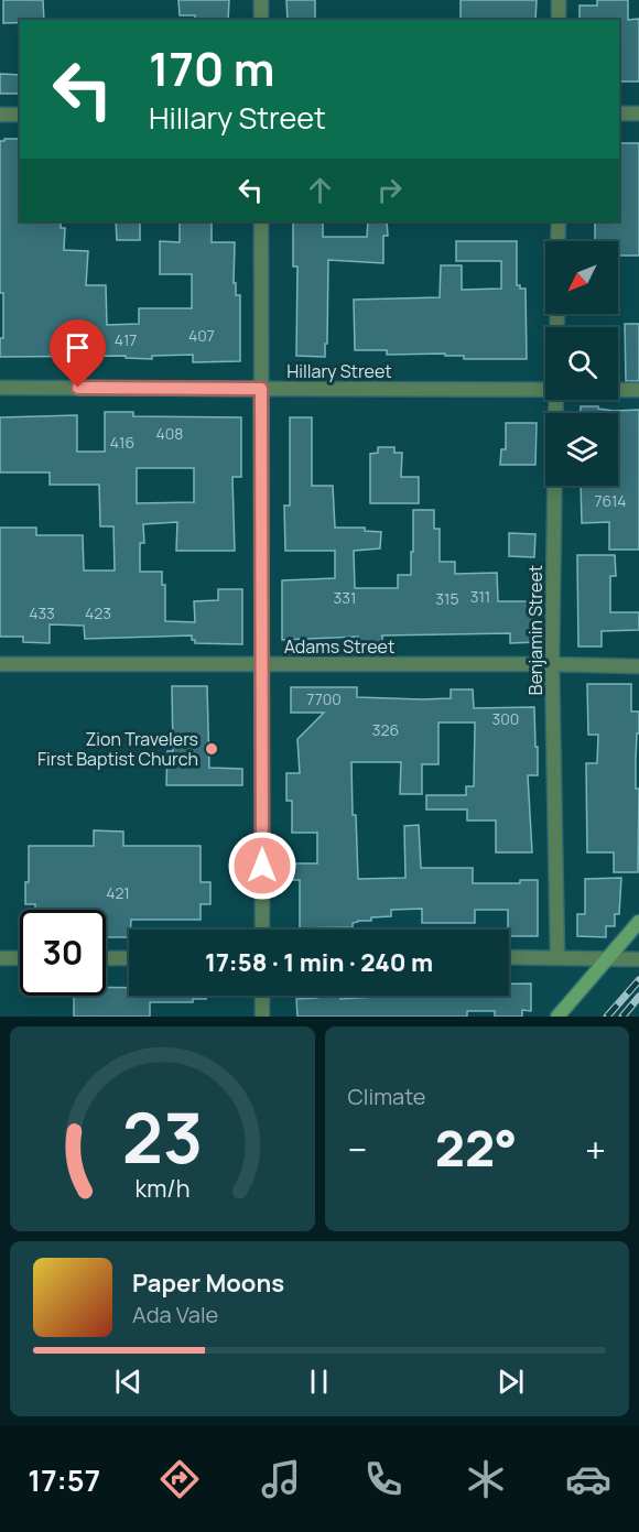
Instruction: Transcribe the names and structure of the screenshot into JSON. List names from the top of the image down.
{
  "streets": {
    "street": ["Hillary Street", "Benjamin Street", "Adams Street"]
  },
  "crossings": [
    ["Benjamin Street", "Adams Street"]
  ],
  "places": ["Zion Travelers First Baptist Church"],
  "house_numbers": [
    "407",
    "417",
    "408",
    "416",
    "7614",
    "311",
    "331",
    "315",
    "433",
    "423",
    "7700",
    "300",
    "326",
    "421"
  ],
  "north": "bottom left",
  "page": {
    "turn": ["170 m", "Hillary Street"],
    "limit": "30",
    "trip": "17:58 · 1 min · 240 m",
    "tile": "Climate",
    "heat": ["−", "22°", "+"],
    "song": ["Paper Moons", "Ada Vale"],
    "tabs": "17:57",
    "gauge": ["23", "km/h"]
  }
}
